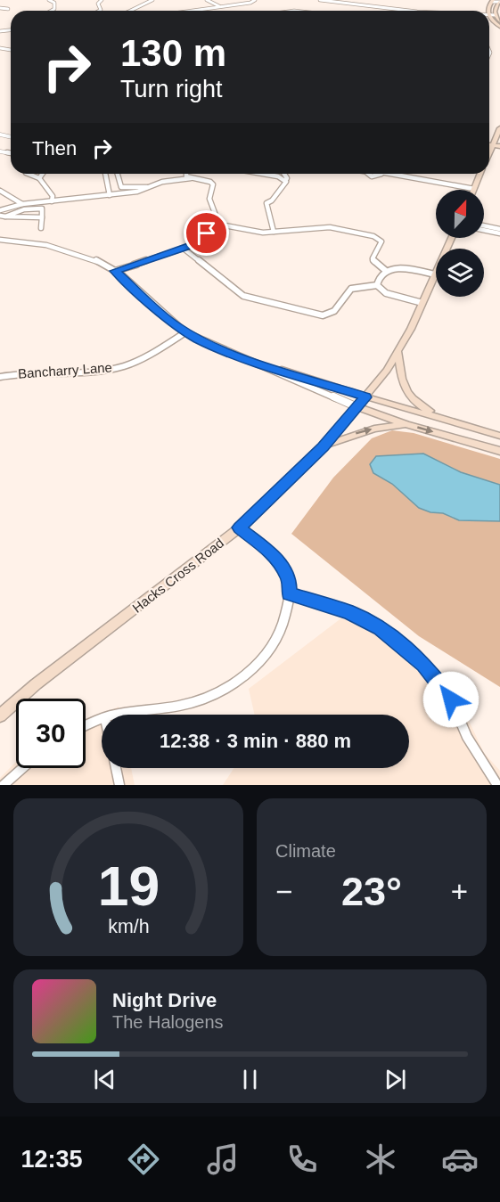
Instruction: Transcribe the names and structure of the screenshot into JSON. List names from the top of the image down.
{
  "streets": {
    "main road": ["Hacks Cross Road"],
    "street": ["Bancharry Lane"]
  },
  "north": "top",
  "page": {
    "turn": ["130 m", "Turn right"],
    "then": "Then",
    "limit": "30",
    "trip": "12:38 · 3 min · 880 m",
    "tile": "Climate",
    "heat": ["−", "23°", "+"],
    "song": ["Night Drive", "The Halogens"],
    "tabs": "12:35",
    "gauge": ["19", "km/h"]
  }
}
